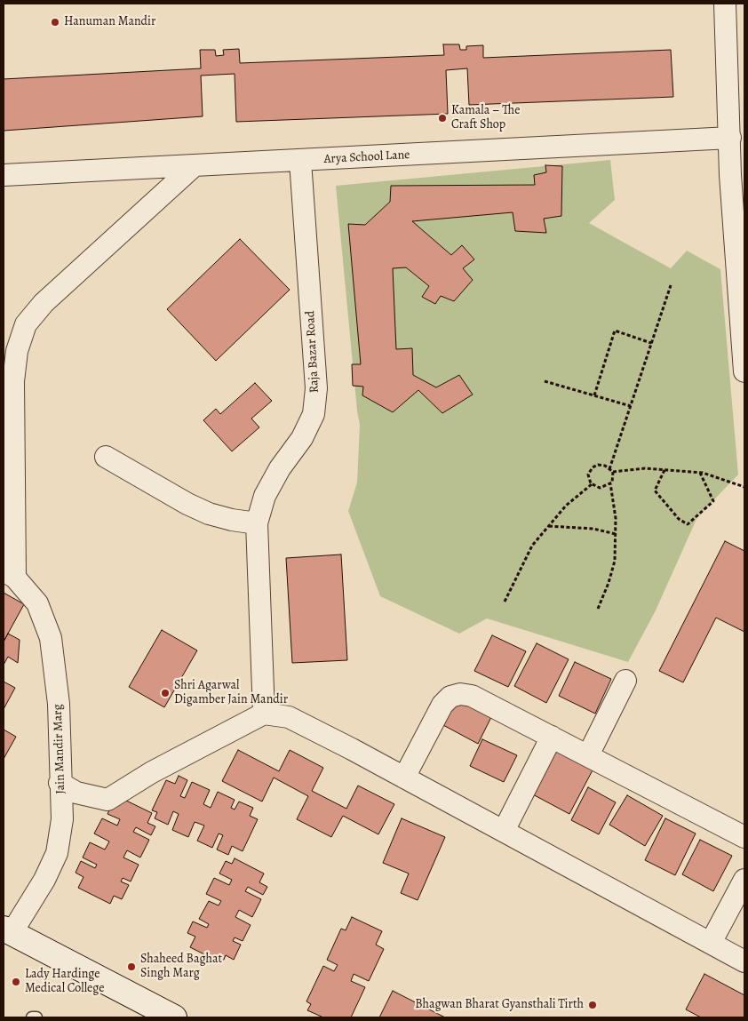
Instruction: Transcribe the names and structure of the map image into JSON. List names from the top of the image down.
{
  "streets": {
    "street": ["Arya School Lane", "Raja Bazar Road", "Jain Mandir Marg"]
  },
  "crossings": [
    ["Arya School Lane", "Raja Bazar Road"]
  ],
  "places": [
    "Hanuman Mandir",
    "Kamala – The Craft Shop",
    "Shri Agarwal Digamber Jain Mandir",
    "Shaheed Baghat Singh Marg",
    "Lady Hardinge Medical College",
    "Bhagwan Bharat Gyansthali Tirth"
  ]
}
